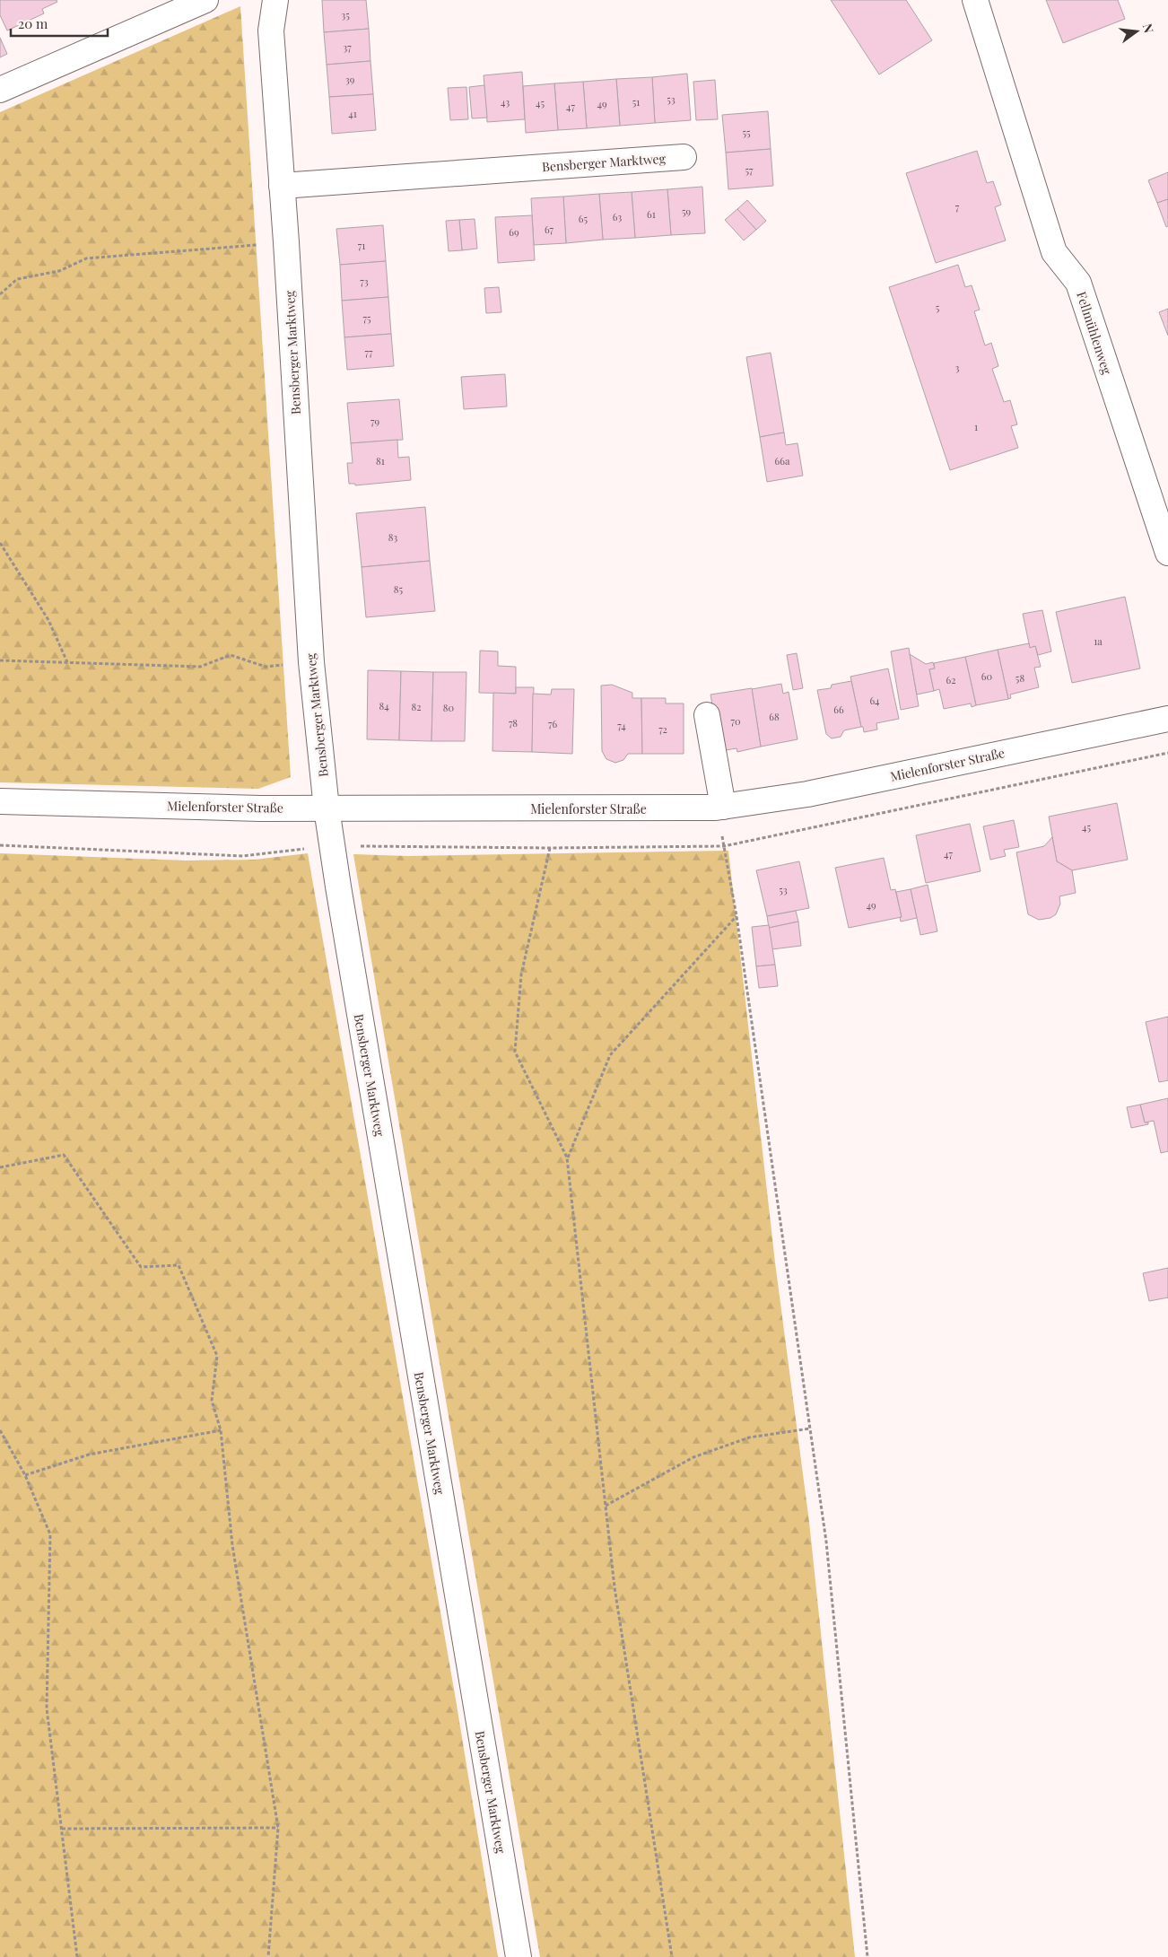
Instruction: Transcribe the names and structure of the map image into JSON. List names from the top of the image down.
{
  "streets": {
    "street": ["Bensberger Marktweg", "Fellmühlenweg", "Mielenforster Straße"]
  },
  "crossings": [
    ["Bensberger Marktweg", "Mielenforster Straße"]
  ],
  "house_numbers": [
    "35",
    "37",
    "39",
    "53",
    "43",
    "51",
    "45",
    "49",
    "47",
    "41",
    "55",
    "57",
    "7",
    "59",
    "61",
    "63",
    "65",
    "67",
    "69",
    "71",
    "73",
    "5",
    "75",
    "77",
    "3",
    "79",
    "1",
    "81",
    "66a",
    "83",
    "85",
    "1a",
    "60",
    "58",
    "62",
    "64",
    "84",
    "82",
    "80",
    "66",
    "68",
    "70",
    "78",
    "76",
    "74",
    "72",
    "45",
    "47",
    "53",
    "49"
  ],
  "scale_bar": "20 m",
  "north": "right"
}
